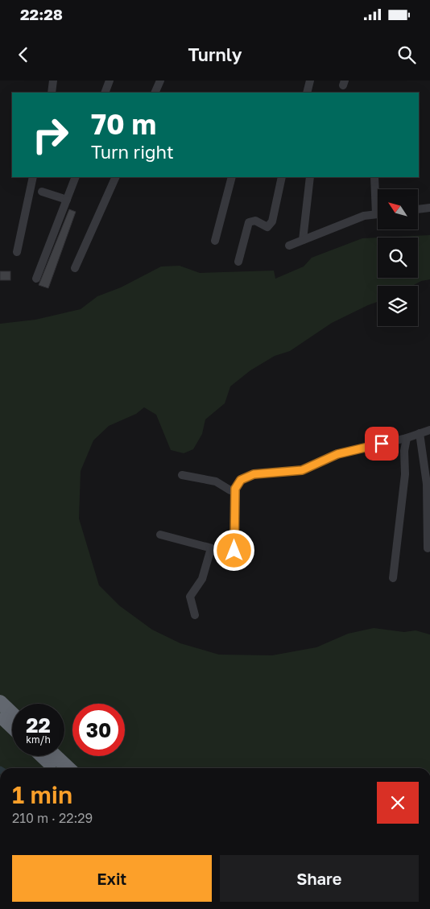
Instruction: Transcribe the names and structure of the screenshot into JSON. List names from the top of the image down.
{
  "north": "top left",
  "page": {
    "status": "22:28",
    "header": "Turnly",
    "turn": ["70 m", "Turn right"],
    "speed": "22 km/h",
    "limit": "30",
    "heading": ["1 min", "210 m · 22:29"],
    "buttons": ["Exit", "Share"]
  }
}
